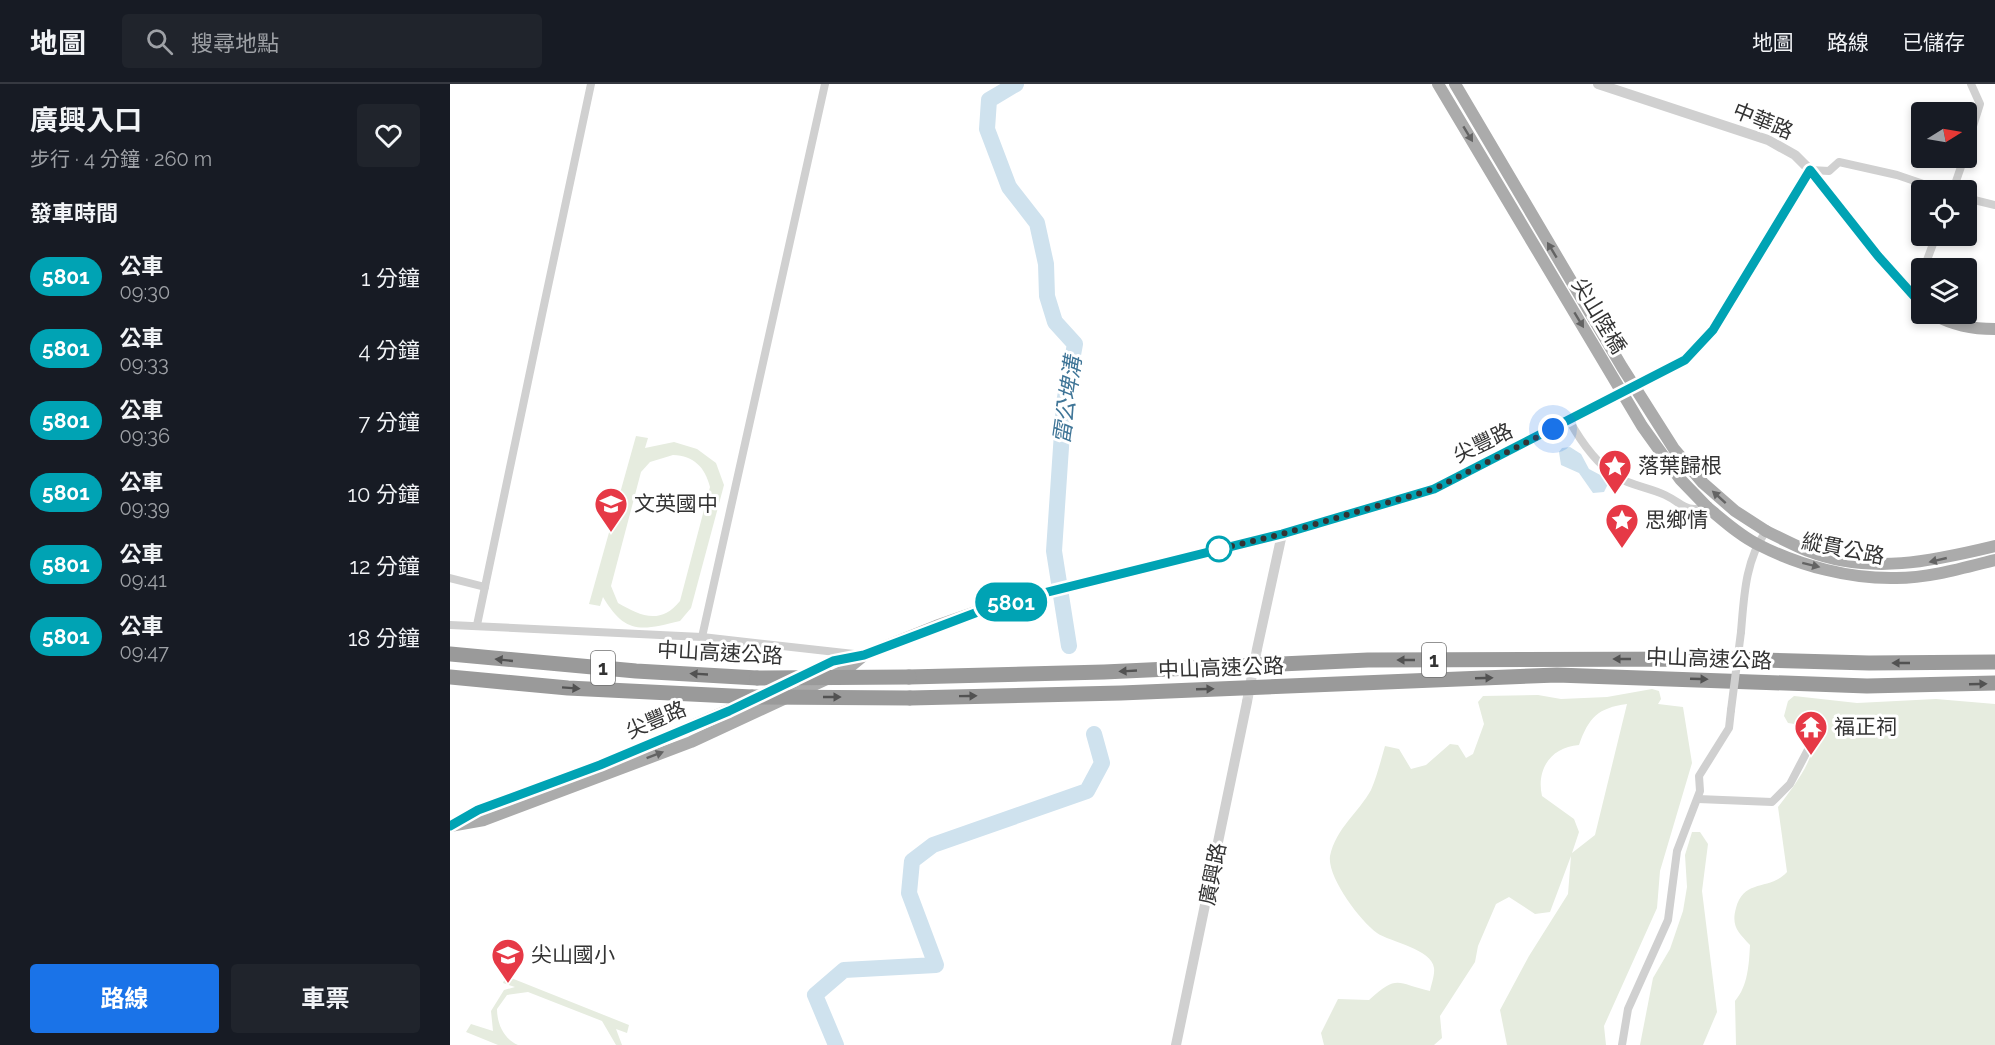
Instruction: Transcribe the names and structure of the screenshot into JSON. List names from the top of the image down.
{
  "streets": {
    "highway": ["中山高速公路", "1"],
    "main road": [
      "中華路",
      "尖山陸橋",
      "尖豐路",
      "縱貫公路"
    ],
    "street": ["廣興路"]
  },
  "crossings": [
    ["中華路", "尖豐路"],
    ["尖山陸橋", "縱貫公路"]
  ],
  "water": ["雷公埤溝"],
  "places": {
    "place": ["落葉歸根", "思鄉情"],
    "school or university": ["文英國中", "尖山國小"],
    "temple": ["福正祠"]
  },
  "lines": ["bus line 5801"],
  "north": "right",
  "page": {
    "header": "地圖",
    "search": "搜尋地點",
    "nav": ["地圖", "路線", "已儲存"],
    "heading": [
      ["廣興入口", "步行 · 4 分鐘 · 260 m"],
      "發車時間"
    ],
    "on_map": "5801",
    "list": [
      {
        "mark": "5801",
        "name": "公車",
        "note": "09:30",
        "value": "1 分鐘"
      },
      {
        "mark": "5801",
        "name": "公車",
        "note": "09:33",
        "value": "4 分鐘"
      },
      {
        "mark": "5801",
        "name": "公車",
        "note": "09:36",
        "value": "7 分鐘"
      },
      {
        "mark": "5801",
        "name": "公車",
        "note": "09:39",
        "value": "10 分鐘"
      },
      {
        "mark": "5801",
        "name": "公車",
        "note": "09:41",
        "value": "12 分鐘"
      },
      {
        "mark": "5801",
        "name": "公車",
        "note": "09:47",
        "value": "18 分鐘"
      }
    ],
    "buttons": ["路線", "車票"]
  }
}
